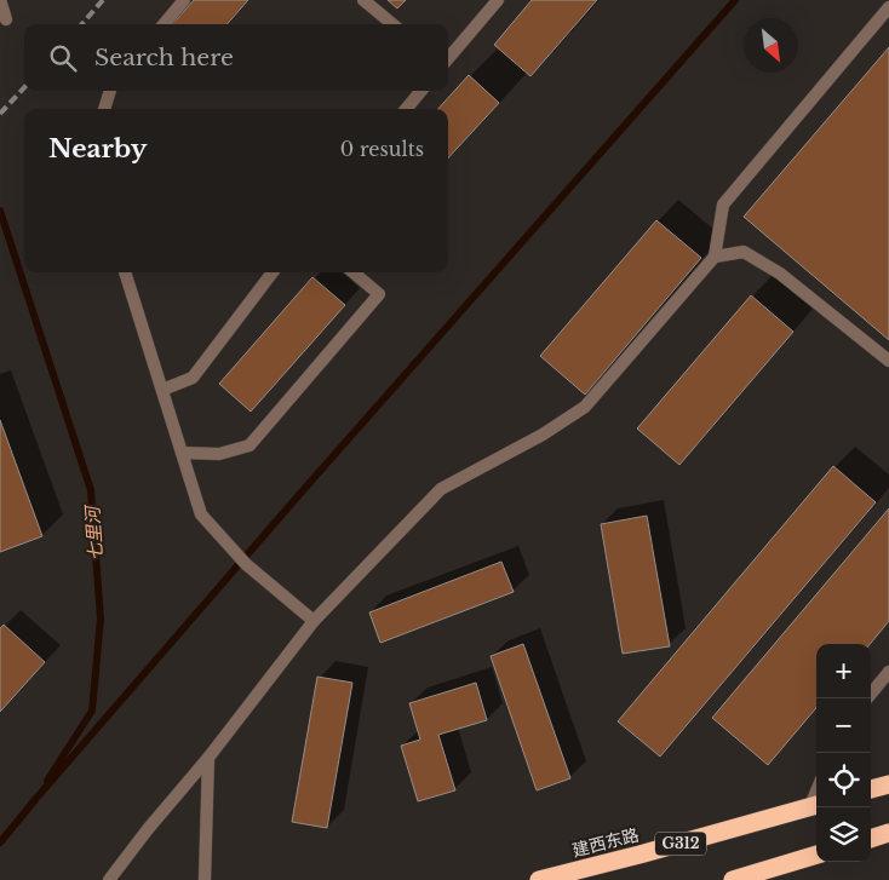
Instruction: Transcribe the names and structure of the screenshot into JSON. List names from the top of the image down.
{
  "streets": {
    "highway": ["建西东路", "G312"]
  },
  "water": ["七里河"],
  "north": "bottom right",
  "page": {
    "search": "Search here",
    "heading": ["Nearby", "0 results"],
    "map_buttons": ["+", "−"]
  }
}
